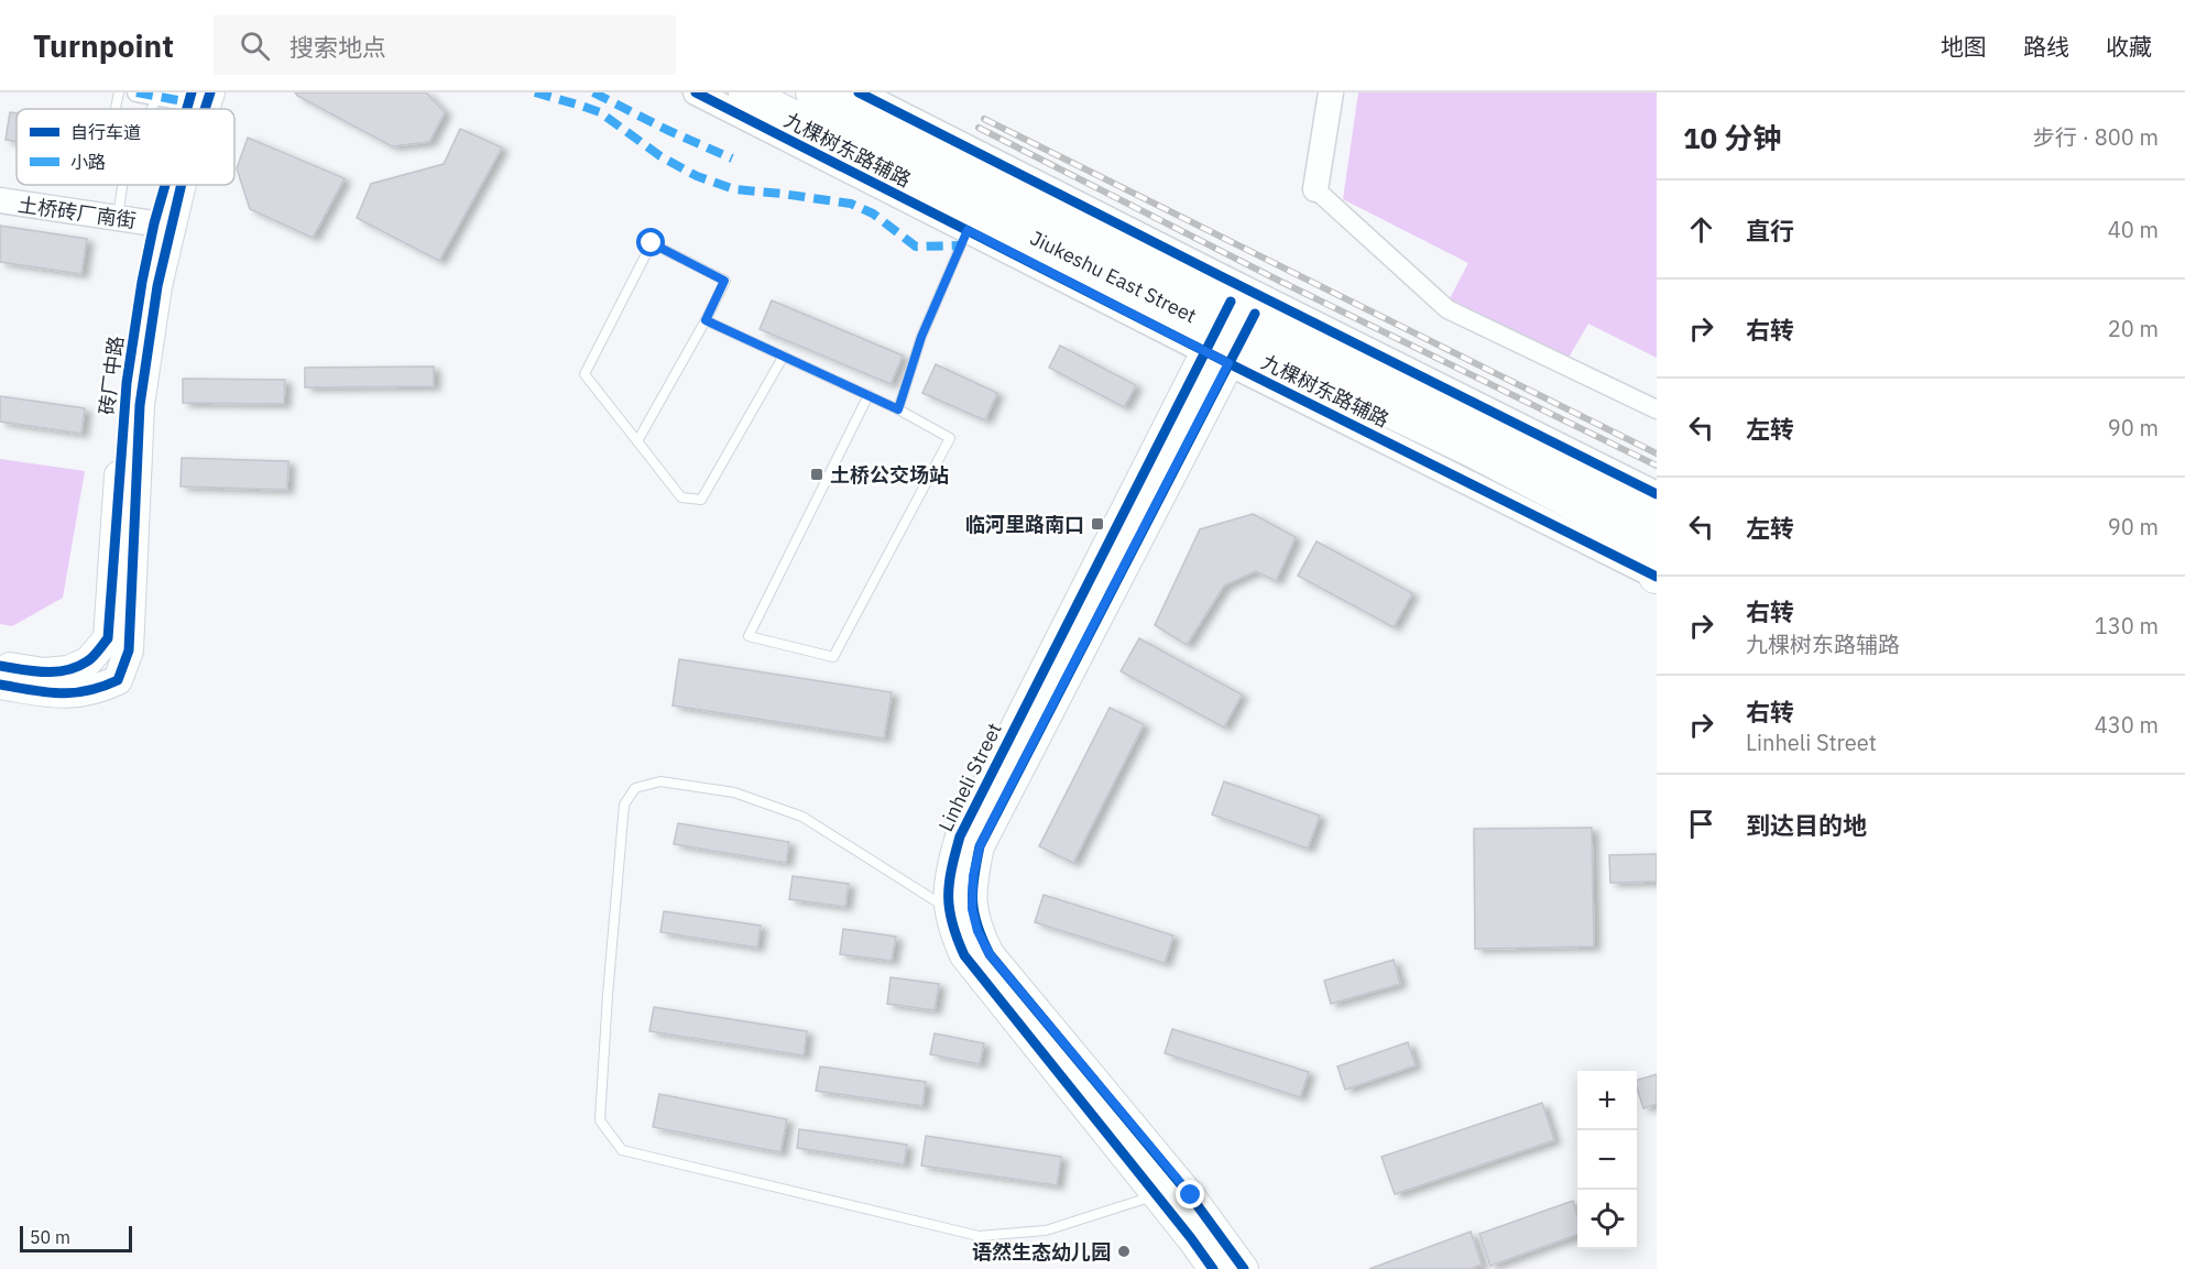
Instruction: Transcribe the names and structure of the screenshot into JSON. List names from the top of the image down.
{
  "streets": {
    "highway": ["Jiukeshu East Street"],
    "main road": ["砖厂中路", "Linheli Street"],
    "street": ["九棵树东路辅路", "土桥砖厂南街"]
  },
  "crossings": [
    ["九棵树东路辅路", "Jiukeshu East Street"],
    ["九棵树东路辅路", "Linheli Street"],
    ["土桥砖厂南街", "砖厂中路"],
    ["Jiukeshu East Street", "Linheli Street"]
  ],
  "places": {
    "transit": ["土桥公交场站", "临河里路南口"],
    "other": ["语然生态幼儿园"]
  },
  "legend": ["自行车道", "小路"],
  "scale_bar": "50 m",
  "page": {
    "header": "Turnpoint",
    "search": "搜索地点",
    "nav": ["地图", "路线", "收藏"],
    "heading": ["10 分钟", "步行 · 800 m"],
    "list": [
      ["直行", "40 m"],
      ["右转", "20 m"],
      ["左转", "90 m"],
      ["左转", "90 m"],
      ["右转", "九棵树东路辅路", "130 m"],
      ["右转", "Linheli Street", "430 m"],
      "到达目的地"
    ],
    "map_buttons": ["+", "−"],
    "scale": "50 m"
  }
}
